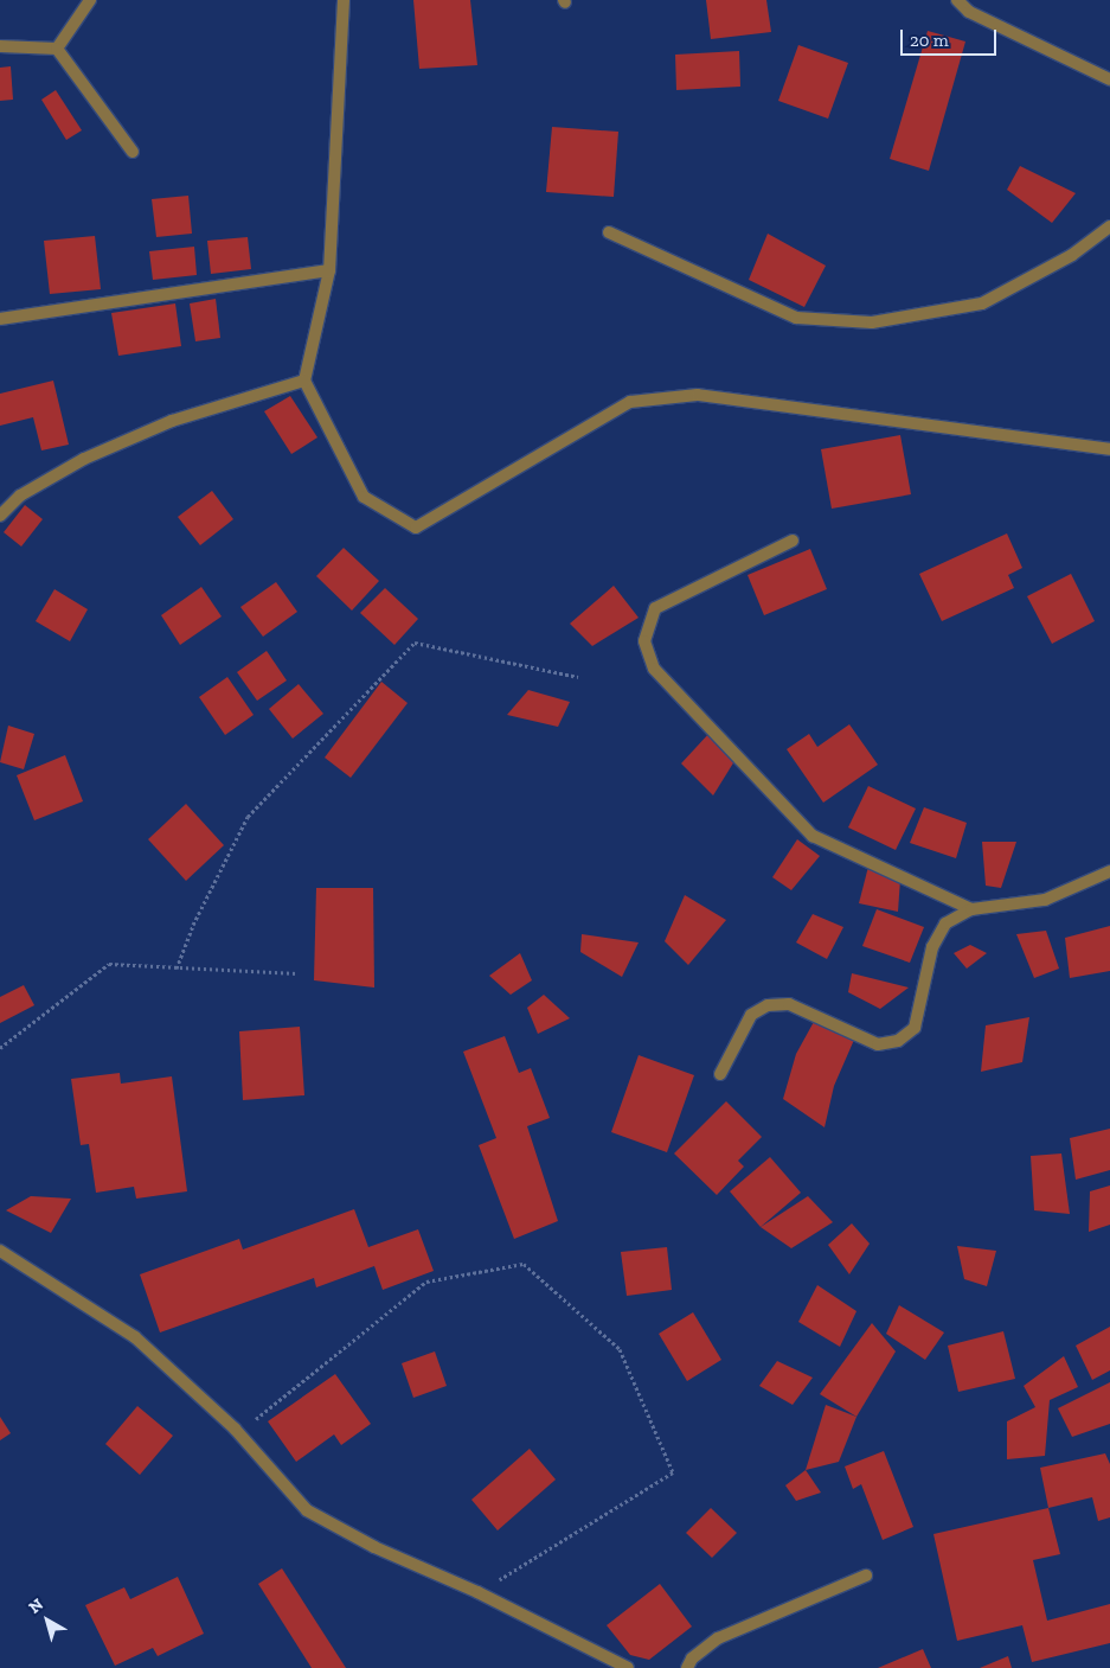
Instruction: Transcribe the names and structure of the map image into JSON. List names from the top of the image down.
{
  "scale_bar": "20 m",
  "north": "top left"
}
